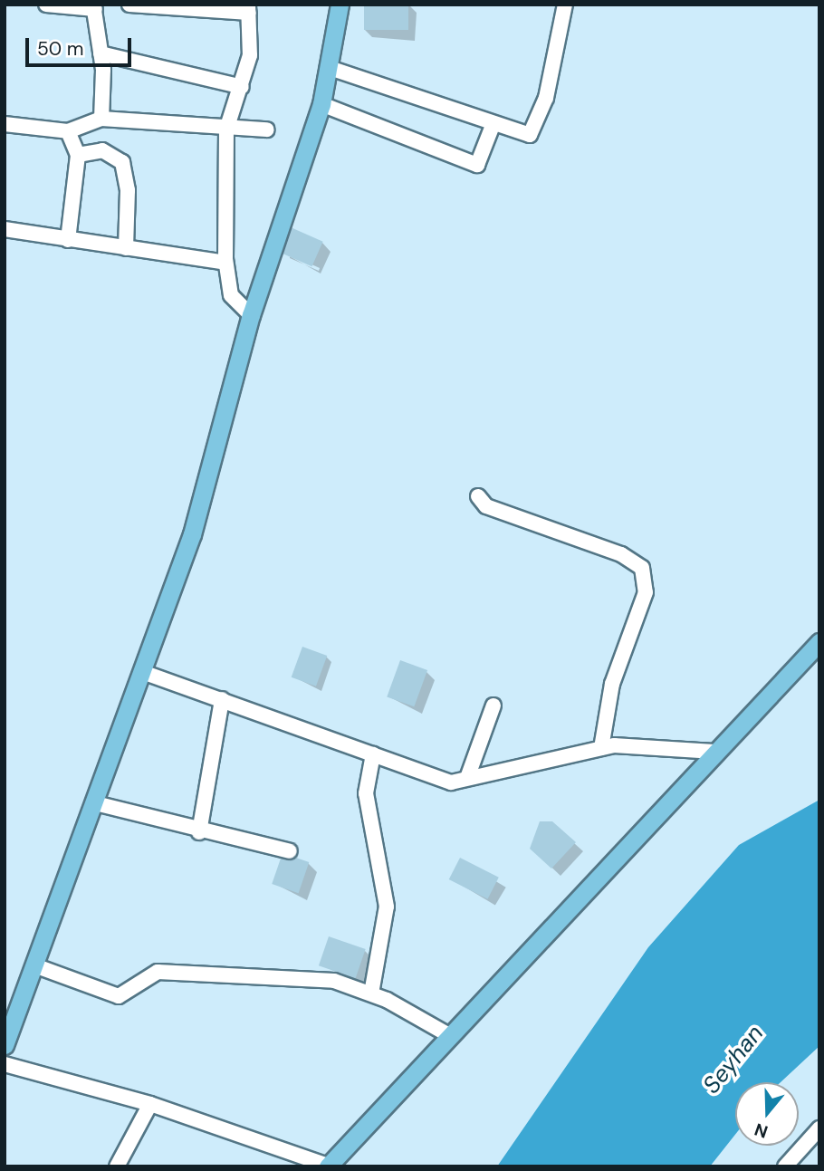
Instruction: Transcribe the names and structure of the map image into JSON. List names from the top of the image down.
{
  "water": ["Seyhan"],
  "scale_bar": "50 m",
  "north": "bottom"
}
